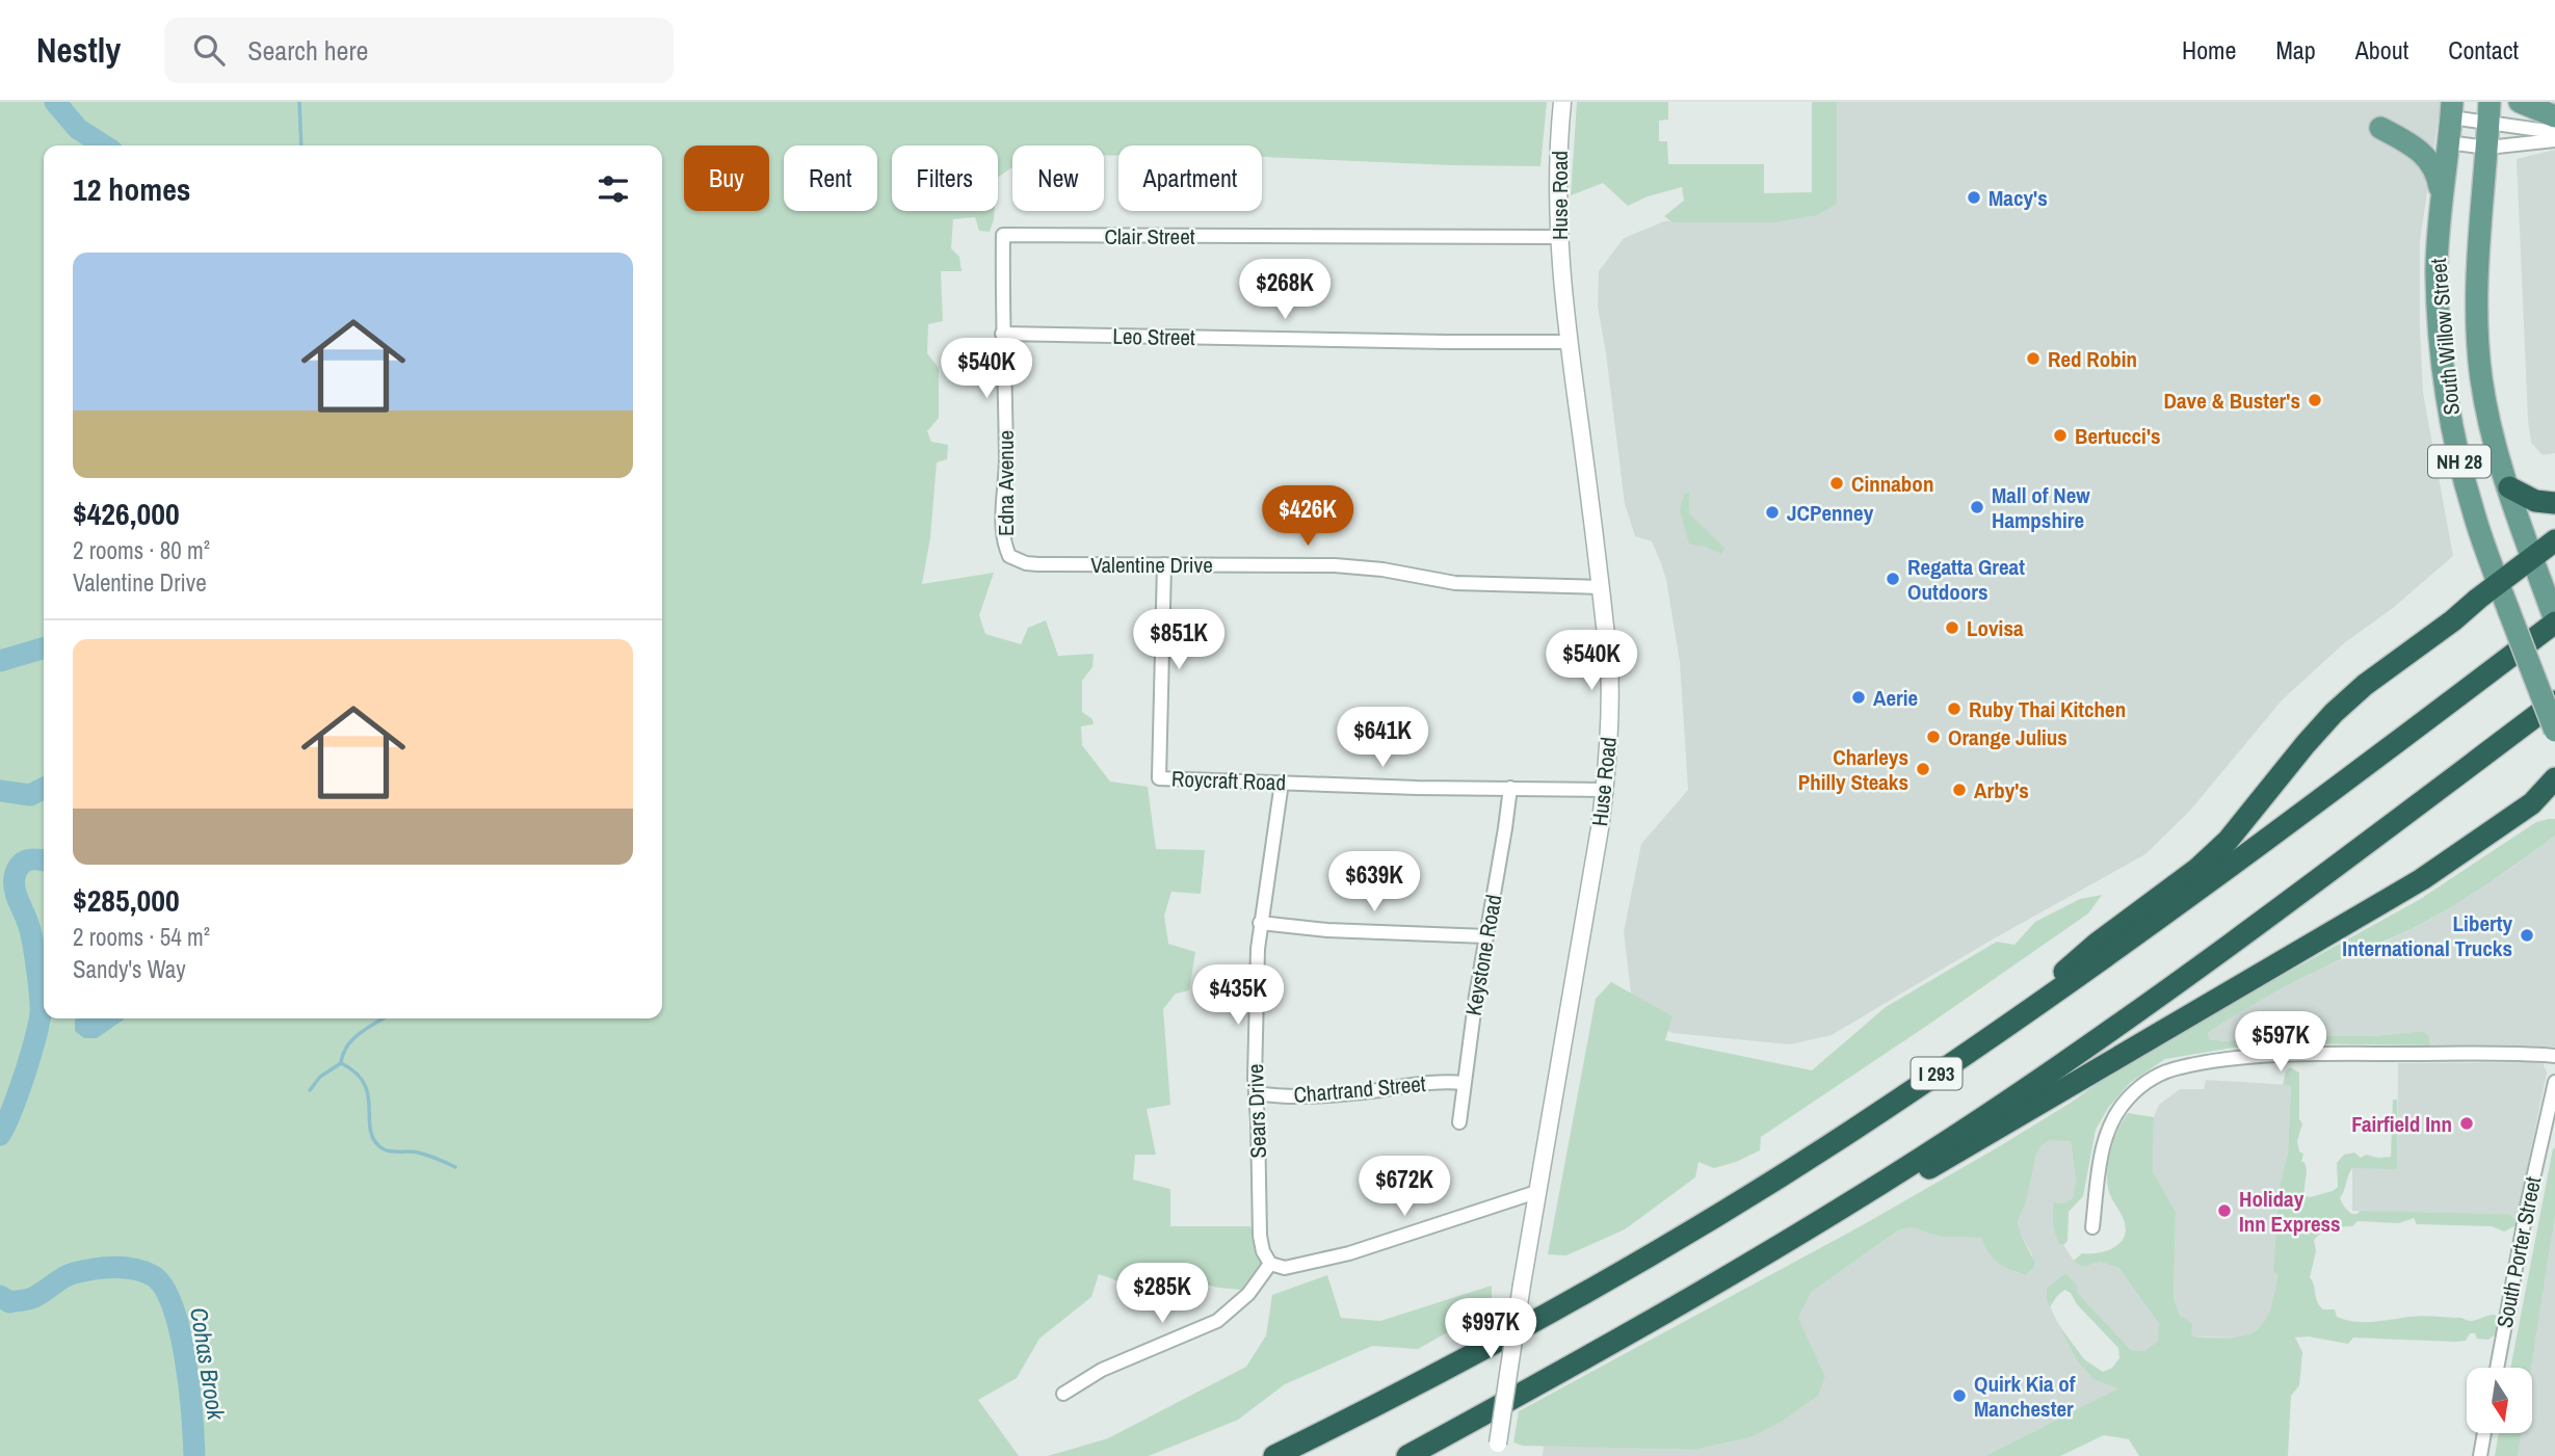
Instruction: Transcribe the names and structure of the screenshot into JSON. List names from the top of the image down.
{
  "streets": {
    "highway": ["I 293"],
    "main road": ["South Willow Street", "NH 28"],
    "street": [
      "Huse Road",
      "Clair Street",
      "Leo Street",
      "Edna Avenue",
      "Valentine Drive",
      "Roycraft Road",
      "Keystone Road",
      "Chartrand Street",
      "Sears Drive",
      "South Porter Street"
    ]
  },
  "crossings": [
    ["Huse Road", "Clair Street"],
    ["Huse Road", "Leo Street"],
    ["Huse Road", "Valentine Drive"],
    ["Huse Road", "Roycraft Road"],
    ["Clair Street", "Edna Avenue"],
    ["Leo Street", "Edna Avenue"],
    ["South Willow Street", "I 293"],
    ["Edna Avenue", "Valentine Drive"],
    ["Valentine Drive", "Roycraft Road"],
    ["Roycraft Road", "Keystone Road"],
    ["Roycraft Road", "Sears Drive"],
    ["Keystone Road", "Chartrand Street"],
    ["Chartrand Street", "Sears Drive"]
  ],
  "water": ["Cohas Brook"],
  "places": [
    "Macy's",
    "Red Robin",
    "Dave & Buster's",
    "Bertucci's",
    "Cinnabon",
    "Mall of New Hampshire",
    "JCPenney",
    "Regatta Great Outdoors",
    "Lovisa",
    "Aerie",
    "Ruby Thai Kitchen",
    "Orange Julius",
    "Charleys Philly Steaks",
    "Arby's",
    "Liberty International Trucks",
    "Fairfield Inn",
    "Holiday Inn Express",
    "Quirk Kia of Manchester"
  ],
  "north": "bottom",
  "page": {
    "header": "Nestly",
    "search": "Search here",
    "nav": [
      "Home",
      "Map",
      "About",
      "Contact"
    ],
    "chip": [
      "Buy",
      "Rent",
      "Filters",
      "New",
      "Apartment"
    ],
    "heading": "12 homes",
    "list": [
      {
        "name": "$426,000",
        "note": "2 rooms · 80 m² · Valentine Drive"
      },
      {
        "name": "$285,000",
        "note": "2 rooms · 54 m² · Sandy's Way"
      }
    ],
    "price": [
      "$268K",
      "$540K",
      "$426K",
      "$851K",
      "$540K",
      "$641K",
      "$639K",
      "$435K",
      "$597K",
      "$672K",
      "$285K",
      "$997K"
    ]
  }
}
